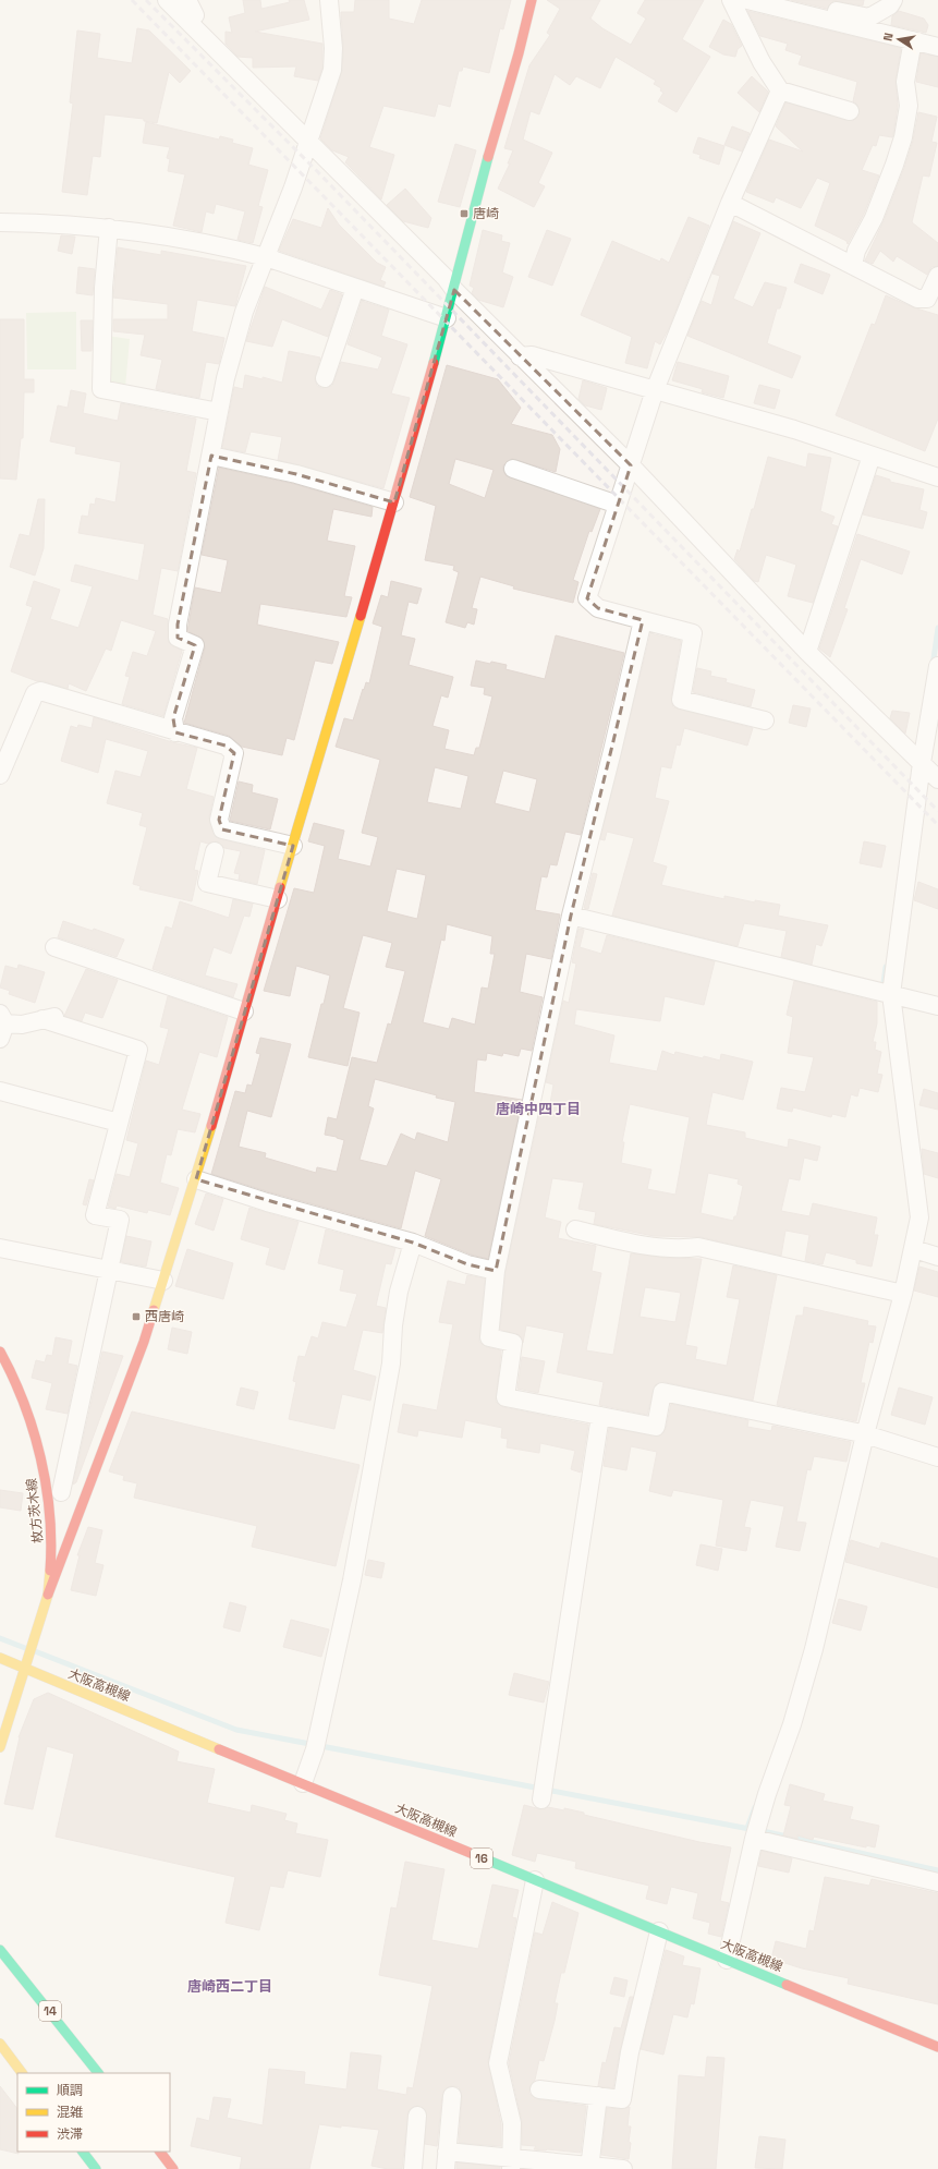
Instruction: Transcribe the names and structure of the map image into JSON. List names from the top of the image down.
{
  "streets": {
    "main road": [
      "枚方茨木線",
      "大阪高槻線",
      "16",
      "14"
    ]
  },
  "crossings": [
    ["枚方茨木線", "大阪高槻線"]
  ],
  "districts": ["唐崎中四丁目", "唐崎西二丁目"],
  "places": {
    "transit": ["唐崎", "西唐崎"]
  },
  "legend": ["順調", "混雑", "渋滞"],
  "north": "left"
}
